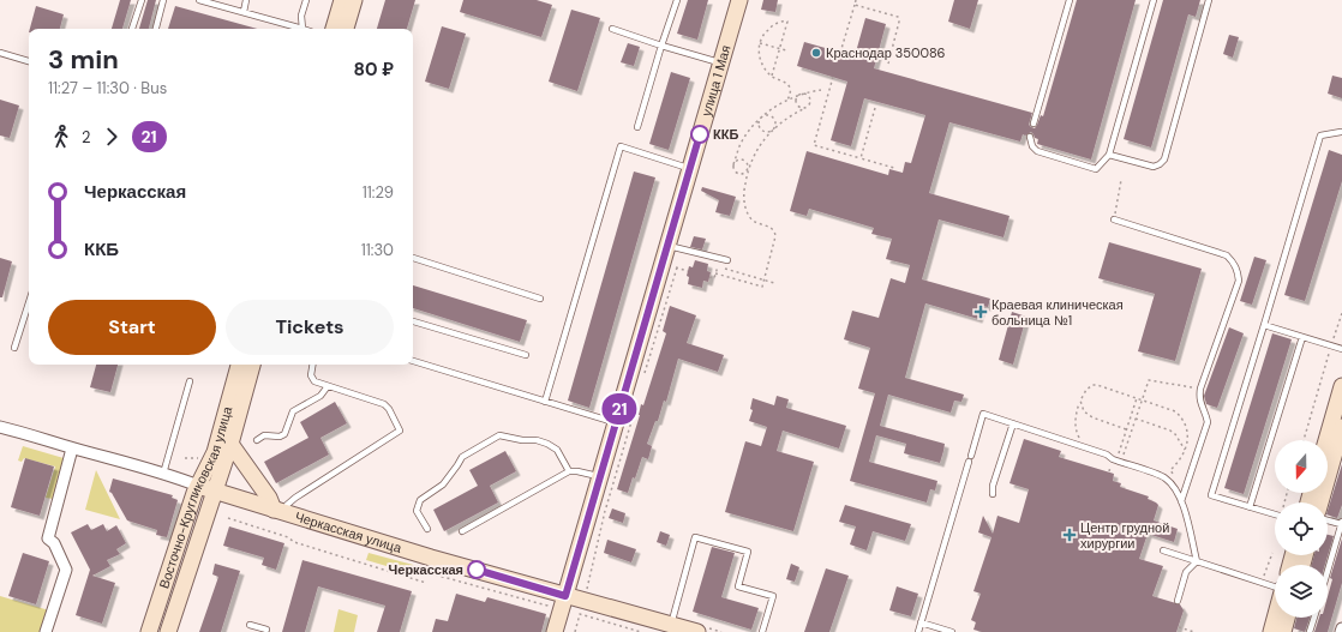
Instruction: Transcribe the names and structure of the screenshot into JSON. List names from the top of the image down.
{
  "streets": {
    "street": ["улица 1 Мая", "Восточно-Кругликовская улица", "Черкасская улица"]
  },
  "crossings": [
    ["улица 1 Мая", "Черкасская улица"],
    ["Восточно-Кругликовская улица", "Черкасская улица"]
  ],
  "places": {
    "other": ["Краснодар 350086", "ККБ", "Черкасская"],
    "health": ["Краевая клиническая больница №1", "Центр грудной хирургии"]
  },
  "lines": ["bus line 21"],
  "north": "bottom",
  "page": {
    "on_map": "21",
    "heading": ["3 min", "11:27 – 11:30 · Bus", "80 ₽"],
    "legs": ["2", "21"],
    "list": [
      {
        "name": "Черкасская",
        "value": "11:29"
      },
      {
        "name": "ККБ",
        "value": "11:30"
      }
    ],
    "buttons": ["Start", "Tickets"]
  }
}
